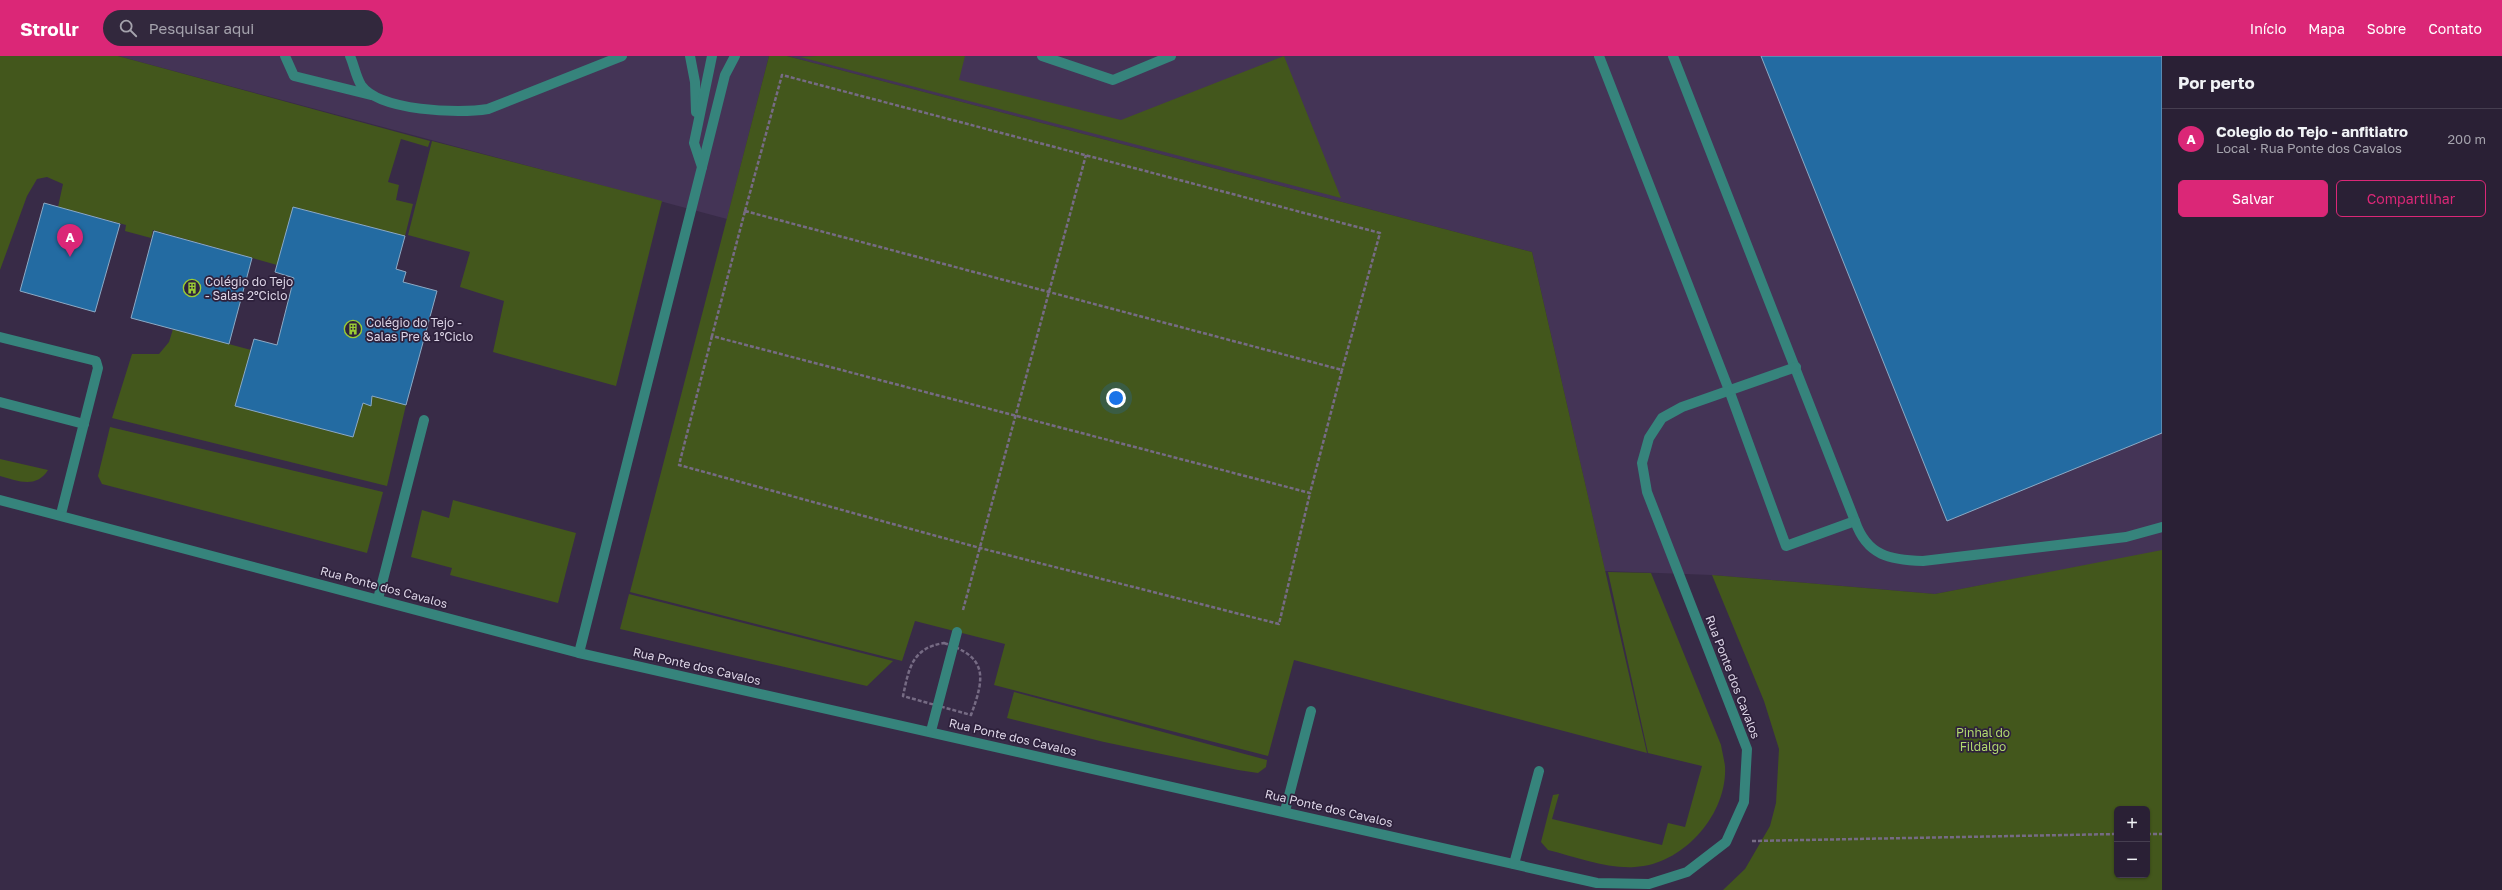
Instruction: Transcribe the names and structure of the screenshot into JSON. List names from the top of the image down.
{
  "streets": {
    "street": ["Rua Ponte dos Cavalos"]
  },
  "parks": ["Pinhal do Fildalgo"],
  "places": {
    "building": ["Colégio do Tejo - Salas 2ºCiclo", "Colégio do Tejo - Salas Pre & 1ºCiclo"]
  },
  "page": {
    "header": "Strollr",
    "search": "Pesquisar aqui",
    "nav": [
      "Início",
      "Mapa",
      "Sobre",
      "Contato"
    ],
    "heading": "Por perto",
    "list": [
      {
        "mark": "A",
        "name": "Colegio do Tejo - anfitiatro",
        "note": "Local · Rua Ponte dos Cavalos",
        "value": "200 m"
      }
    ],
    "buttons": ["Salvar", "Compartilhar"],
    "pins": "A",
    "map_buttons": ["+", "−"]
  }
}
